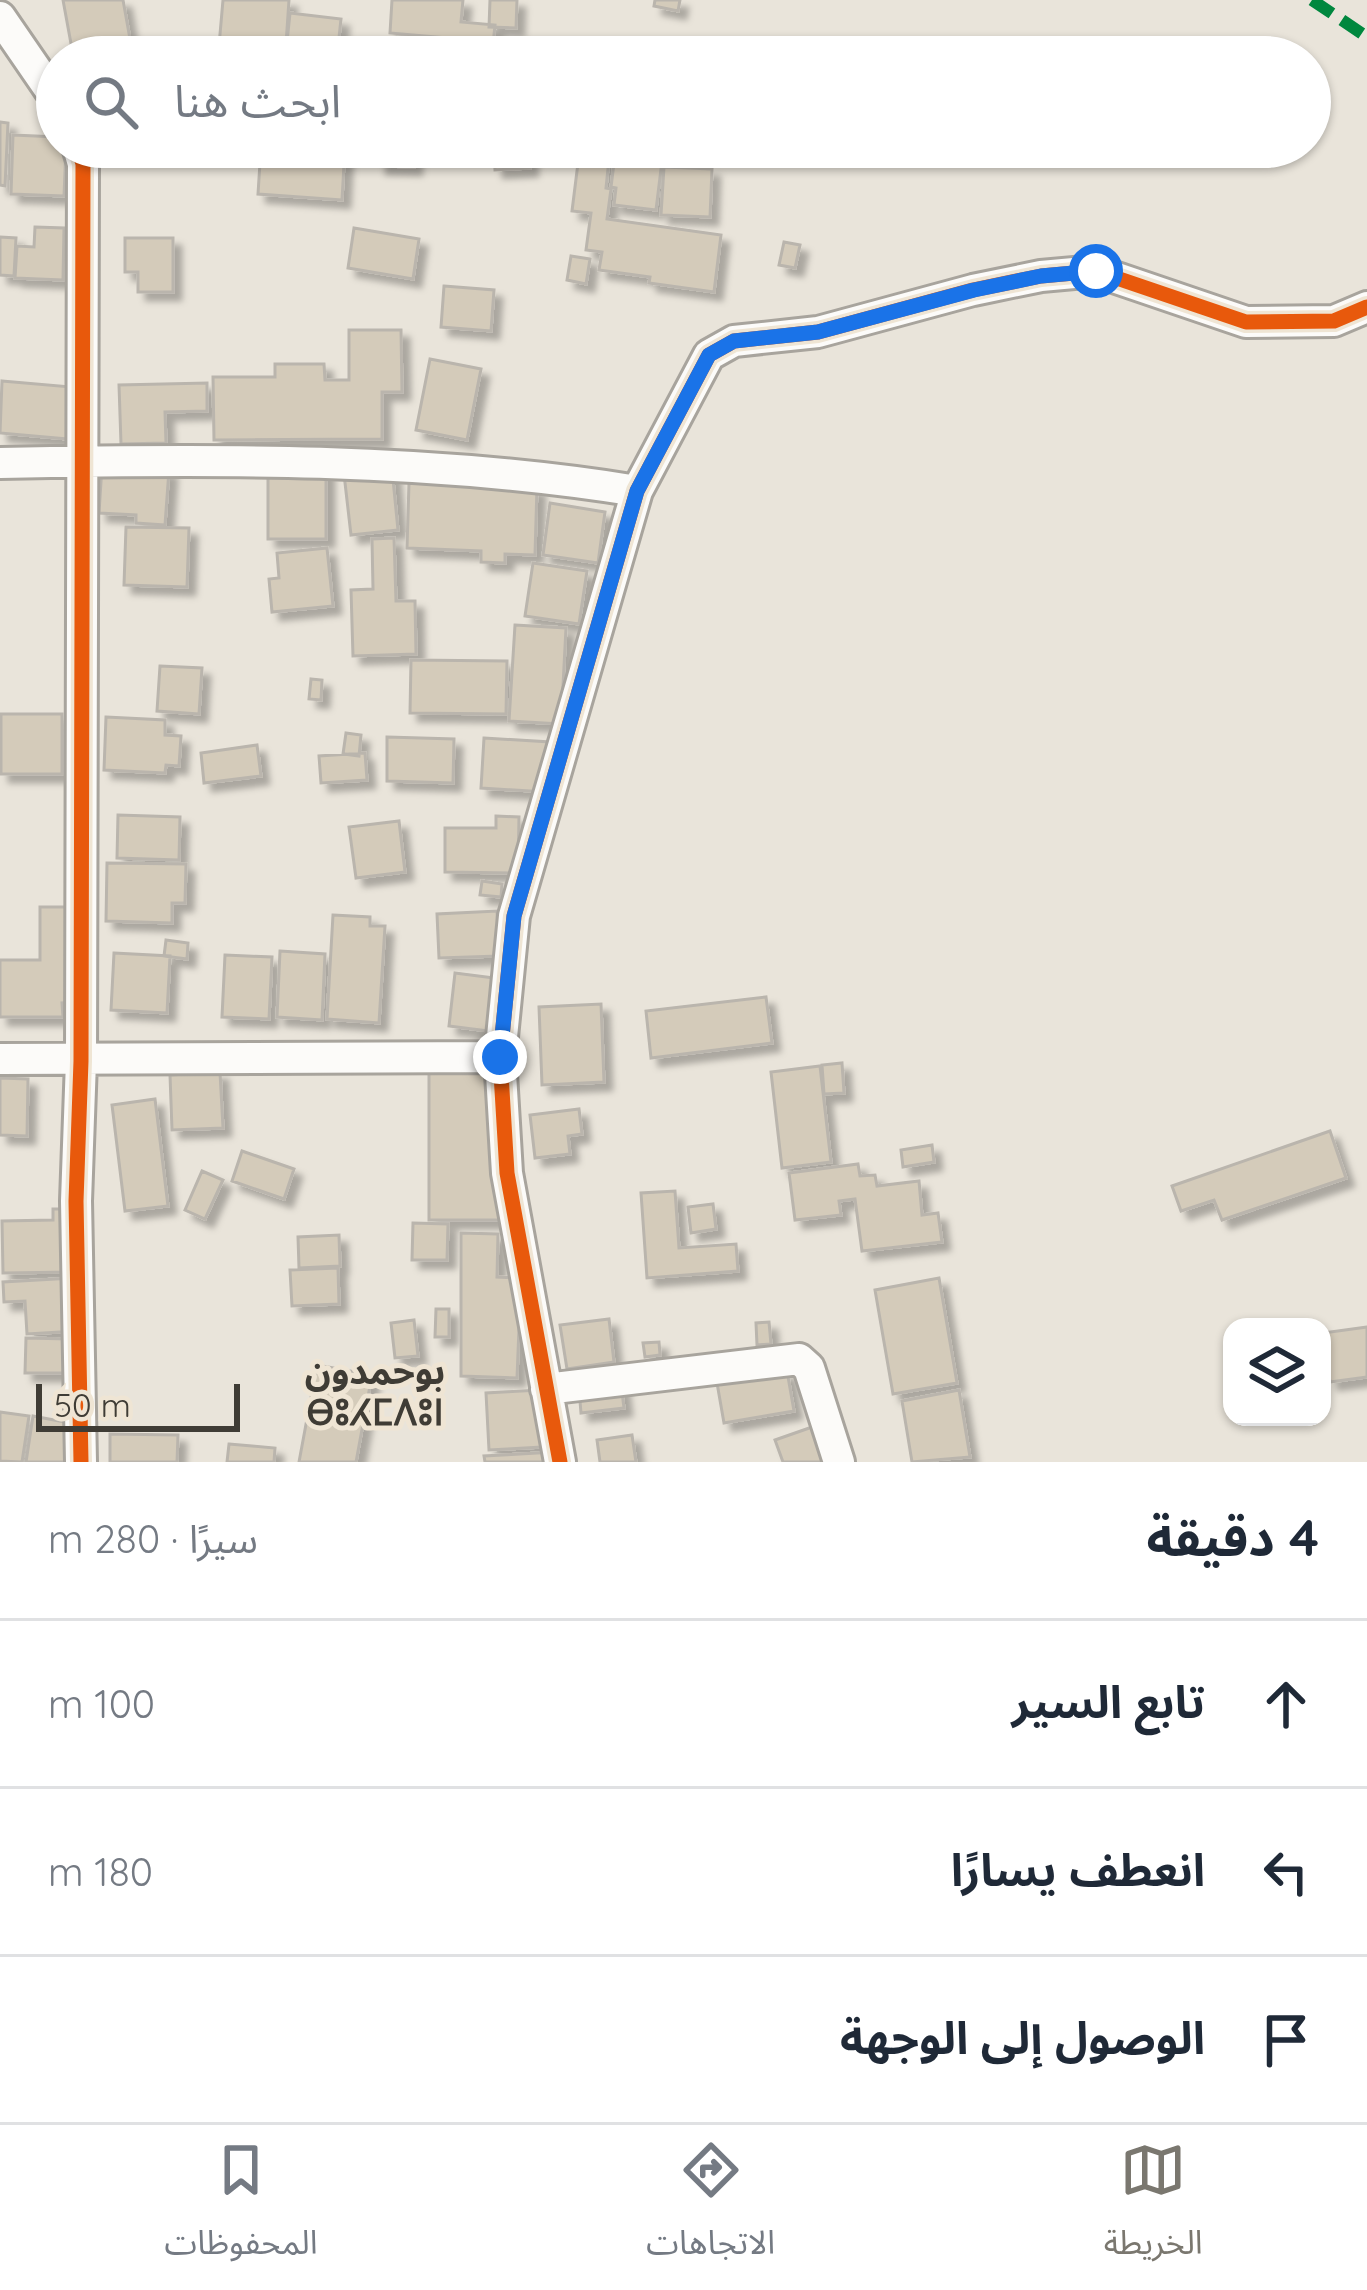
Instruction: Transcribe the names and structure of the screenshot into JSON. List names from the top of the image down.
{
  "districts": ["بوحمدون ⴱⵓⵃⵎⴷⵓⵏ"],
  "scale_bar": "50 m",
  "page": {
    "search": "ابحث هنا",
    "scale": "50 m",
    "heading": ["4 دقيقة", "سيرًا · 280 m"],
    "list": [
      ["تابع السير", "100 m"],
      ["انعطف يسارًا", "180 m"],
      "الوصول إلى الوجهة"
    ],
    "nav": ["الخريطة", "الاتجاهات", "المحفوظات"]
  }
}
